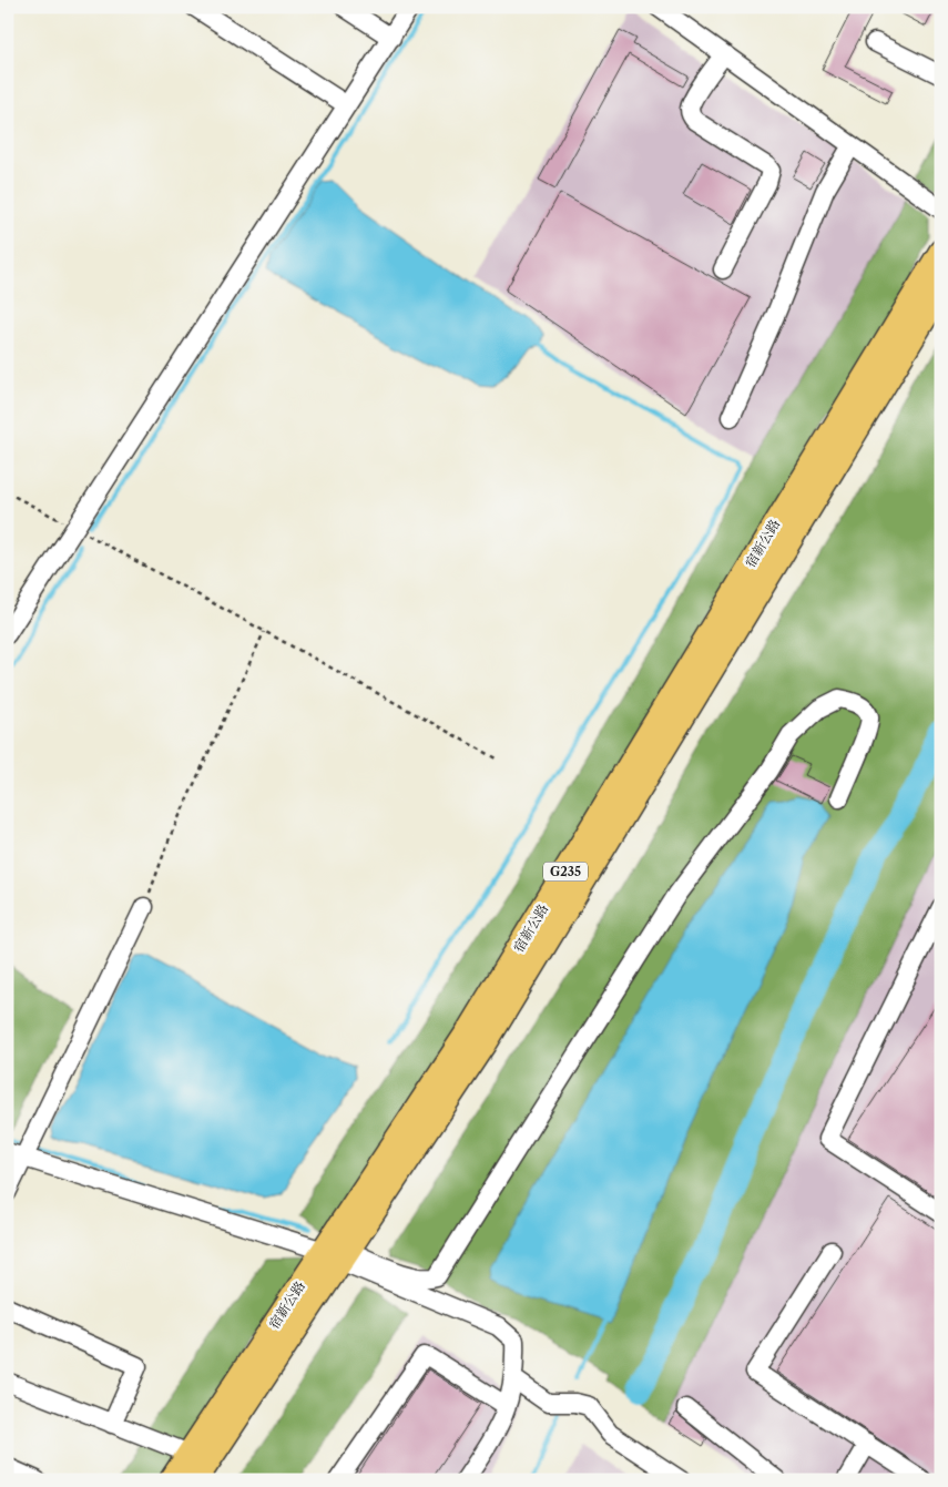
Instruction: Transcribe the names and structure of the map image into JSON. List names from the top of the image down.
{
  "streets": {
    "highway": ["宿新公路", "G235"]
  }
}
